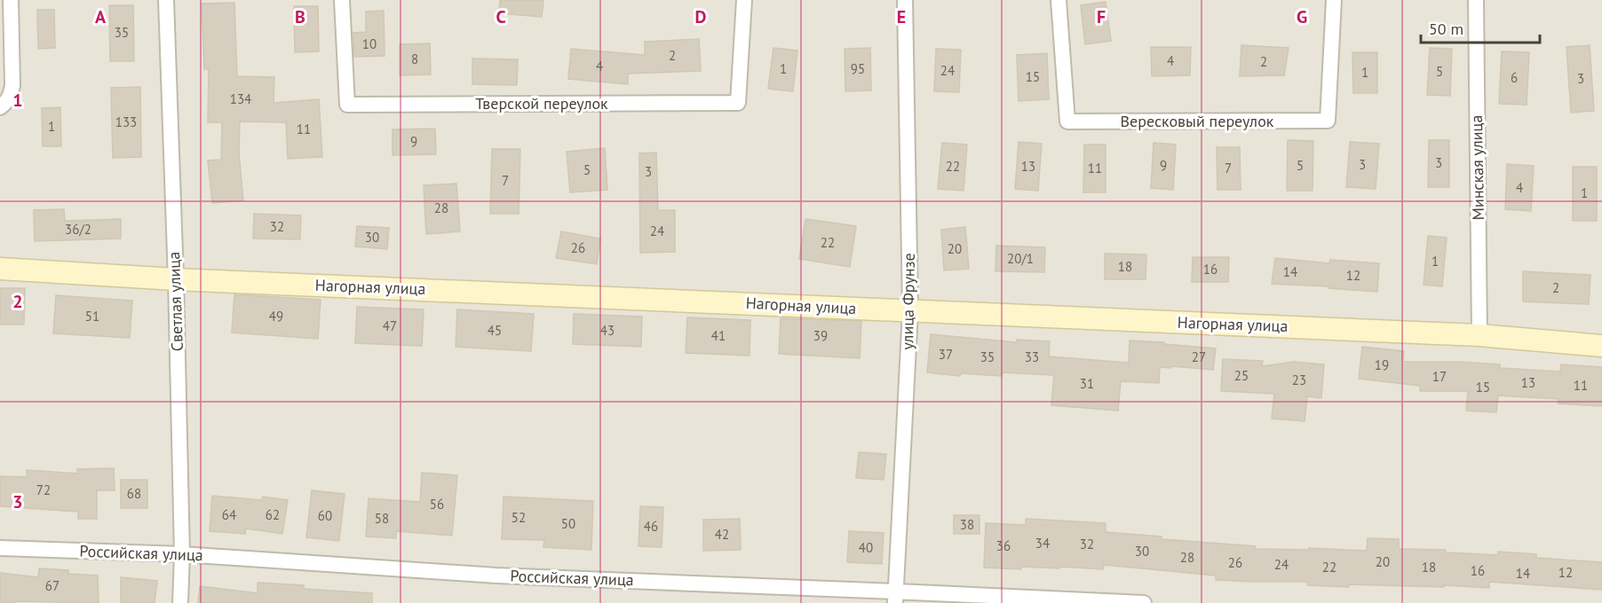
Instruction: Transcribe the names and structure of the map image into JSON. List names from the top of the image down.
{
  "streets": {
    "street": [
      "Тверской переулок",
      "Вересковый переулок",
      "Минская улица",
      "Нагорная улица",
      "Светлая улица",
      "улица Фрунзе",
      "Российская улица"
    ]
  },
  "crossings": [
    ["Минская улица", "Нагорная улица"],
    ["Нагорная улица", "Светлая улица"],
    ["Нагорная улица", "улица Фрунзе"],
    ["Светлая улица", "Российская улица"],
    ["улица Фрунзе", "Российская улица"]
  ],
  "house_numbers": [
    "35",
    "10",
    "2",
    "8",
    "4",
    "2",
    "4",
    "1",
    "95",
    "24",
    "5",
    "1",
    "15",
    "6",
    "3",
    "134",
    "133",
    "1",
    "11",
    "9",
    "3",
    "3",
    "9",
    "5",
    "22",
    "13",
    "11",
    "7",
    "5",
    "3",
    "7",
    "4",
    "1",
    "28",
    "32",
    "36/2",
    "24",
    "30",
    "22",
    "26",
    "20",
    "20/1",
    "1",
    "18",
    "16",
    "14",
    "12",
    "2",
    "51",
    "49",
    "47",
    "45",
    "43",
    "41",
    "39",
    "37",
    "35",
    "33",
    "27",
    "19",
    "25",
    "17",
    "23",
    "13",
    "31",
    "11",
    "15",
    "72",
    "68",
    "56",
    "64",
    "62",
    "60",
    "52",
    "58",
    "50",
    "38",
    "46",
    "42",
    "34",
    "32",
    "36",
    "40",
    "30",
    "28",
    "20",
    "26",
    "24",
    "22",
    "18",
    "16",
    "12",
    "14",
    "67"
  ],
  "scale_bar": "50 m",
  "grid": {
    "columns": [
      "A",
      "B",
      "C",
      "D",
      "E",
      "F",
      "G"
    ],
    "rows": ["1", "2", "3"]
  }
}
